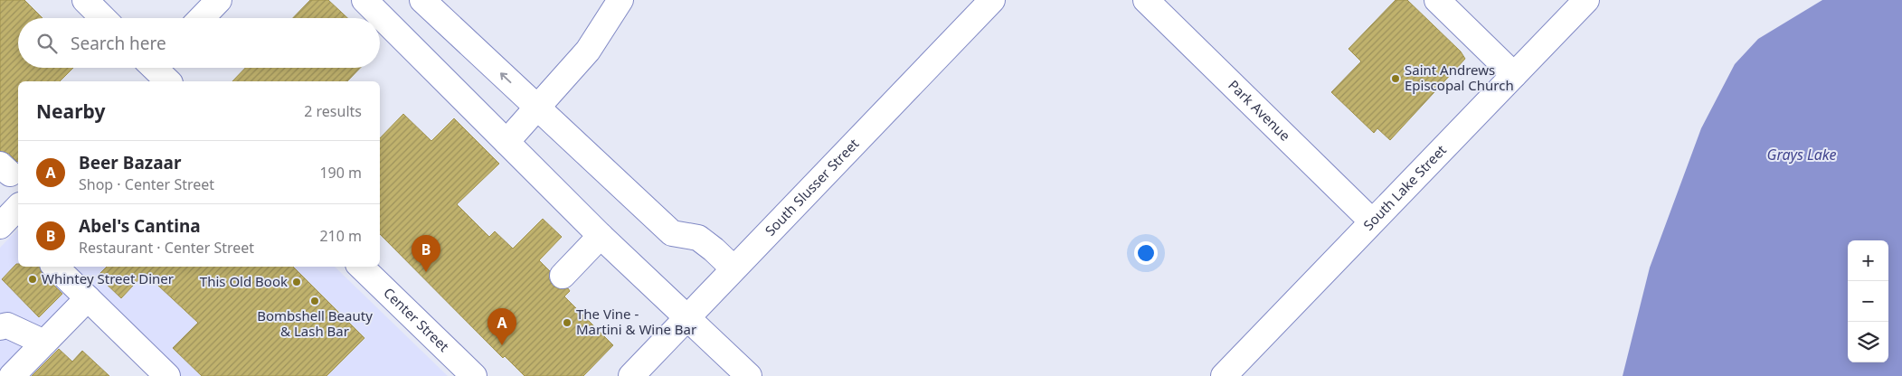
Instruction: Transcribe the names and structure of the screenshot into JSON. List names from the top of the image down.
{
  "streets": {
    "street": [
      "Park Avenue",
      "South Slusser Street",
      "South Lake Street",
      "Center Street"
    ]
  },
  "crossings": [
    ["Park Avenue", "South Lake Street"]
  ],
  "water": ["Grays Lake"],
  "places": [
    "Saint Andrews Episcopal Church",
    "Whintey Street Diner",
    "This Old Book",
    "Bombshell Beauty & Lash Bar",
    "The Vine - Martini & Wine Bar"
  ],
  "page": {
    "search": "Search here",
    "heading": ["Nearby", "2 results"],
    "list": [
      {
        "mark": "A",
        "name": "Beer Bazaar",
        "note": "Shop · Center Street",
        "value": "190 m"
      },
      {
        "mark": "B",
        "name": "Abel's Cantina",
        "note": "Restaurant · Center Street",
        "value": "210 m"
      }
    ],
    "pins": ["B", "A"],
    "map_buttons": ["+", "−"]
  }
}
